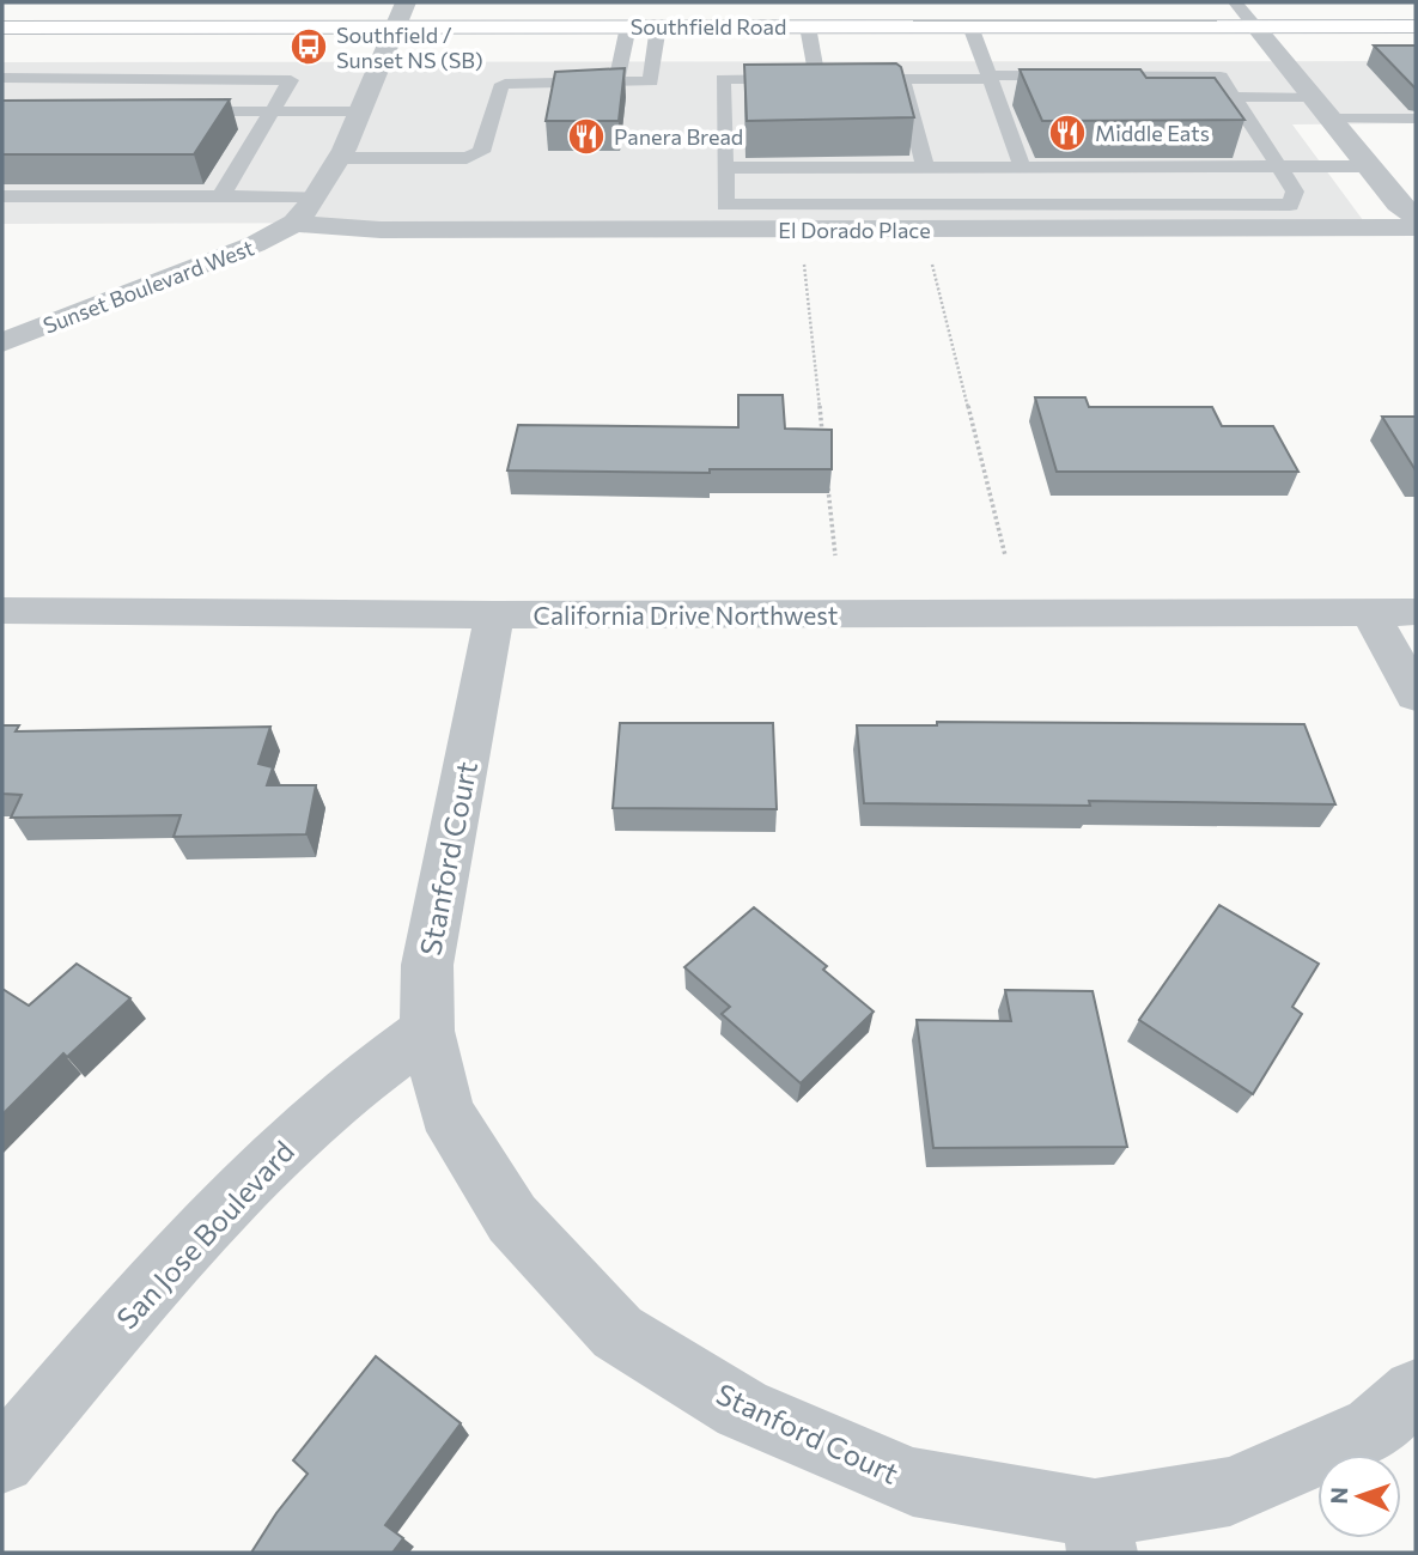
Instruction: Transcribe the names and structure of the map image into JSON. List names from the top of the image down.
{
  "streets": {
    "main road": ["Southfield Road"],
    "street": [
      "El Dorado Place",
      "Sunset Boulevard West",
      "California Drive Northwest",
      "Stanford Court",
      "San Jose Boulevard"
    ]
  },
  "crossings": [
    ["El Dorado Place", "Sunset Boulevard West"],
    ["California Drive Northwest", "Stanford Court"],
    ["Stanford Court", "San Jose Boulevard"]
  ],
  "places": {
    "bus stop": ["Southfield / Sunset NS (SB)"],
    "restaurant": ["Middle Eats", "Panera Bread"]
  },
  "north": "left"
}
